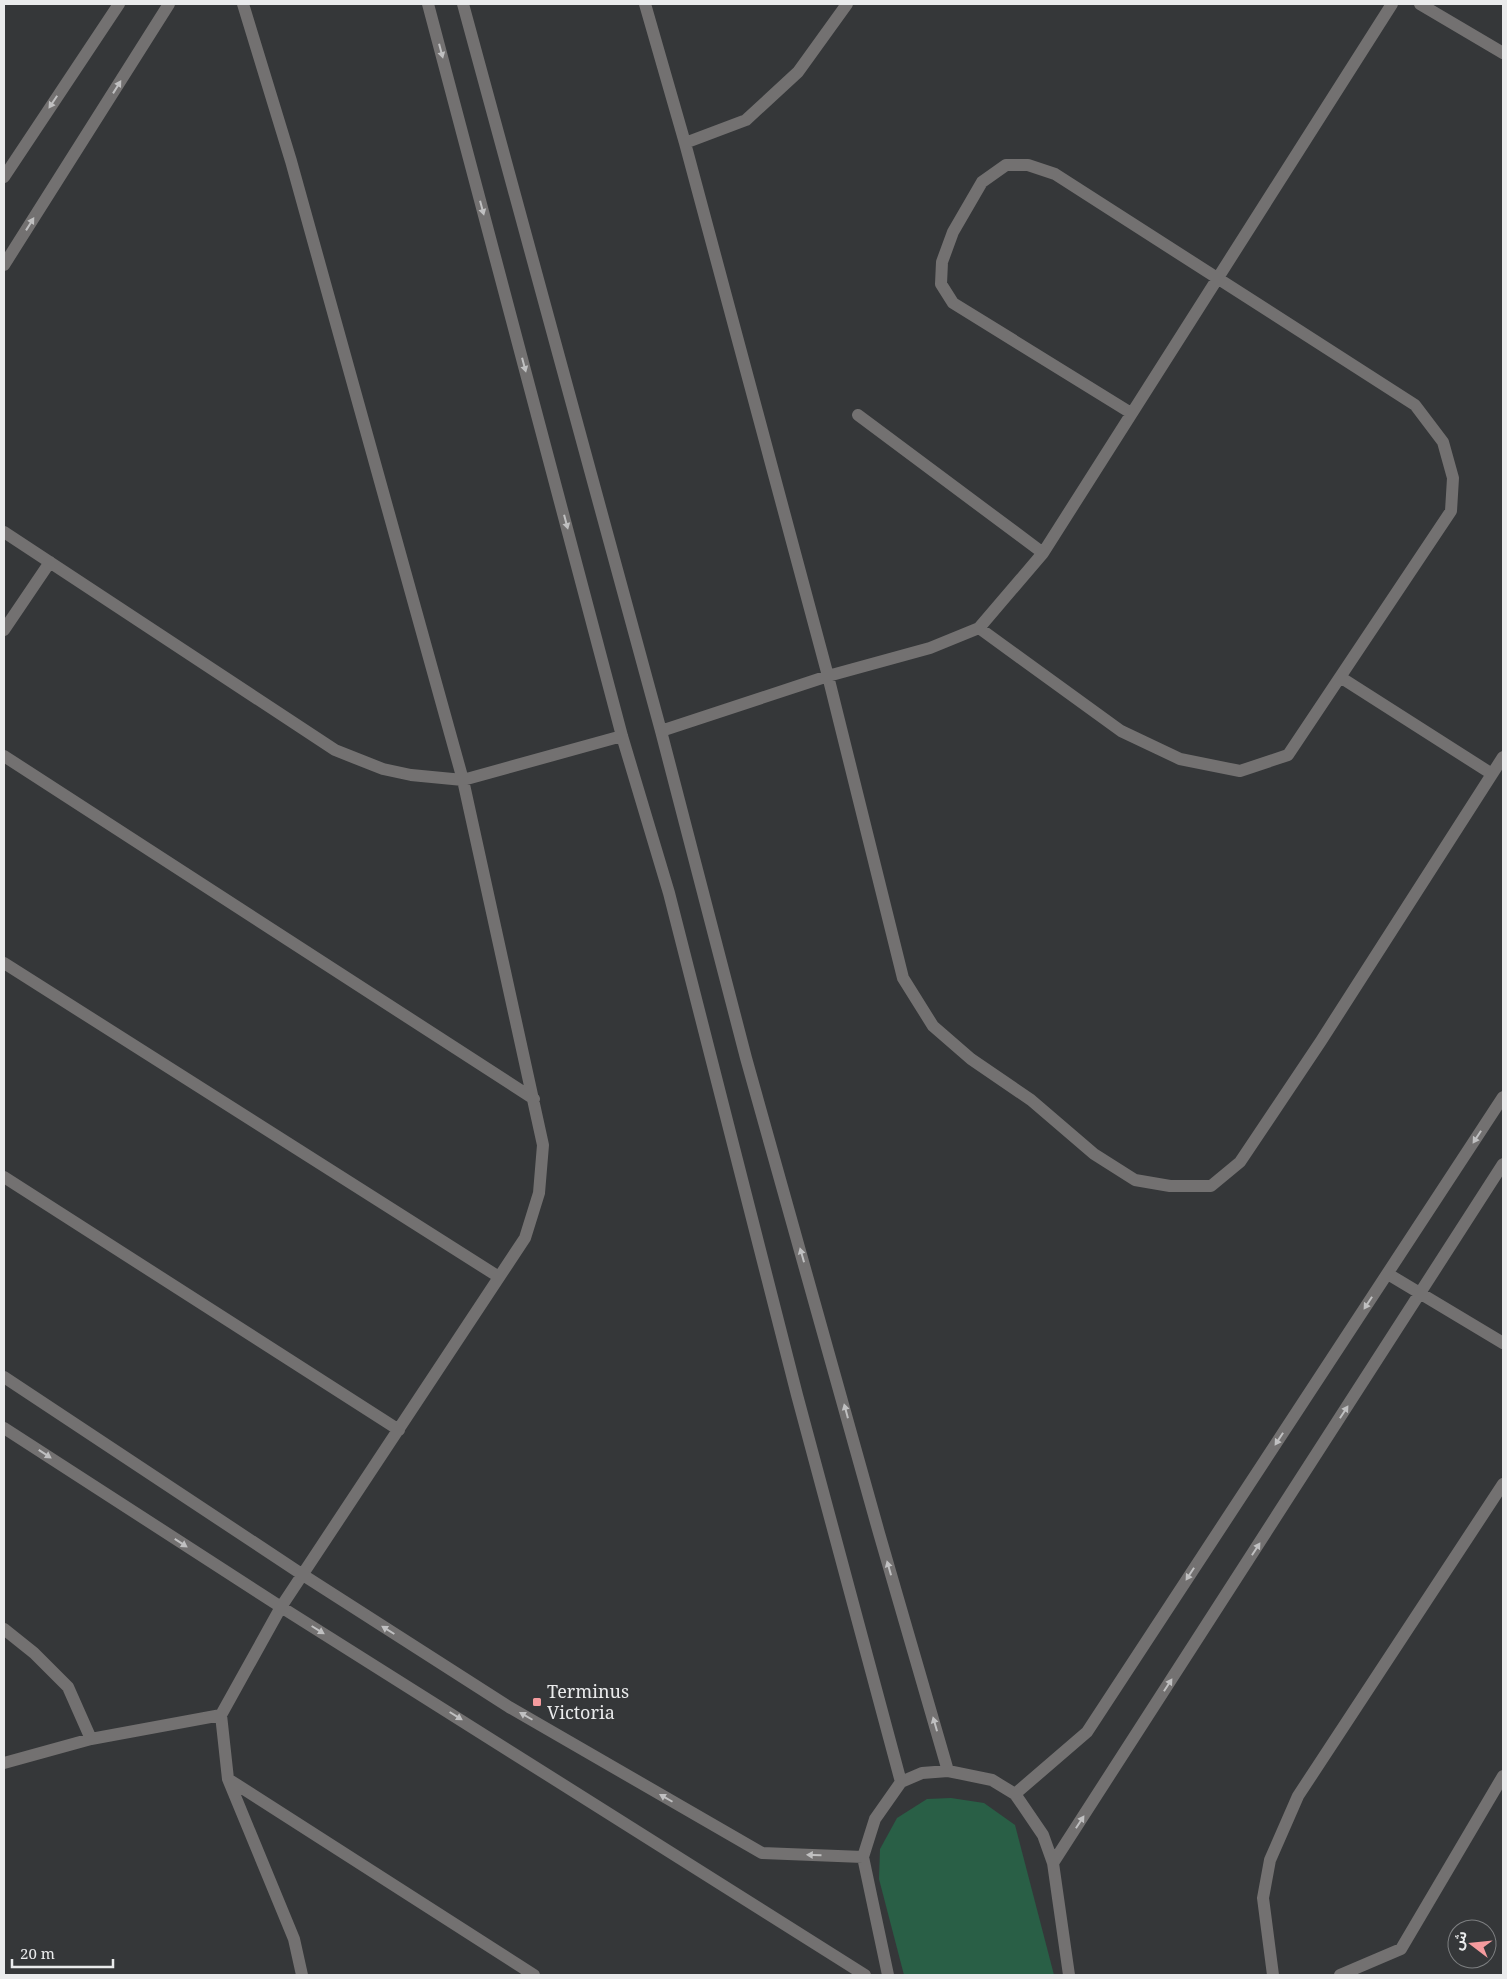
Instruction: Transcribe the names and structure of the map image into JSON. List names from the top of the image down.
{
  "places": {
    "transit": ["Terminus Victoria"]
  },
  "scale_bar": "20 m",
  "north": "left"
}
